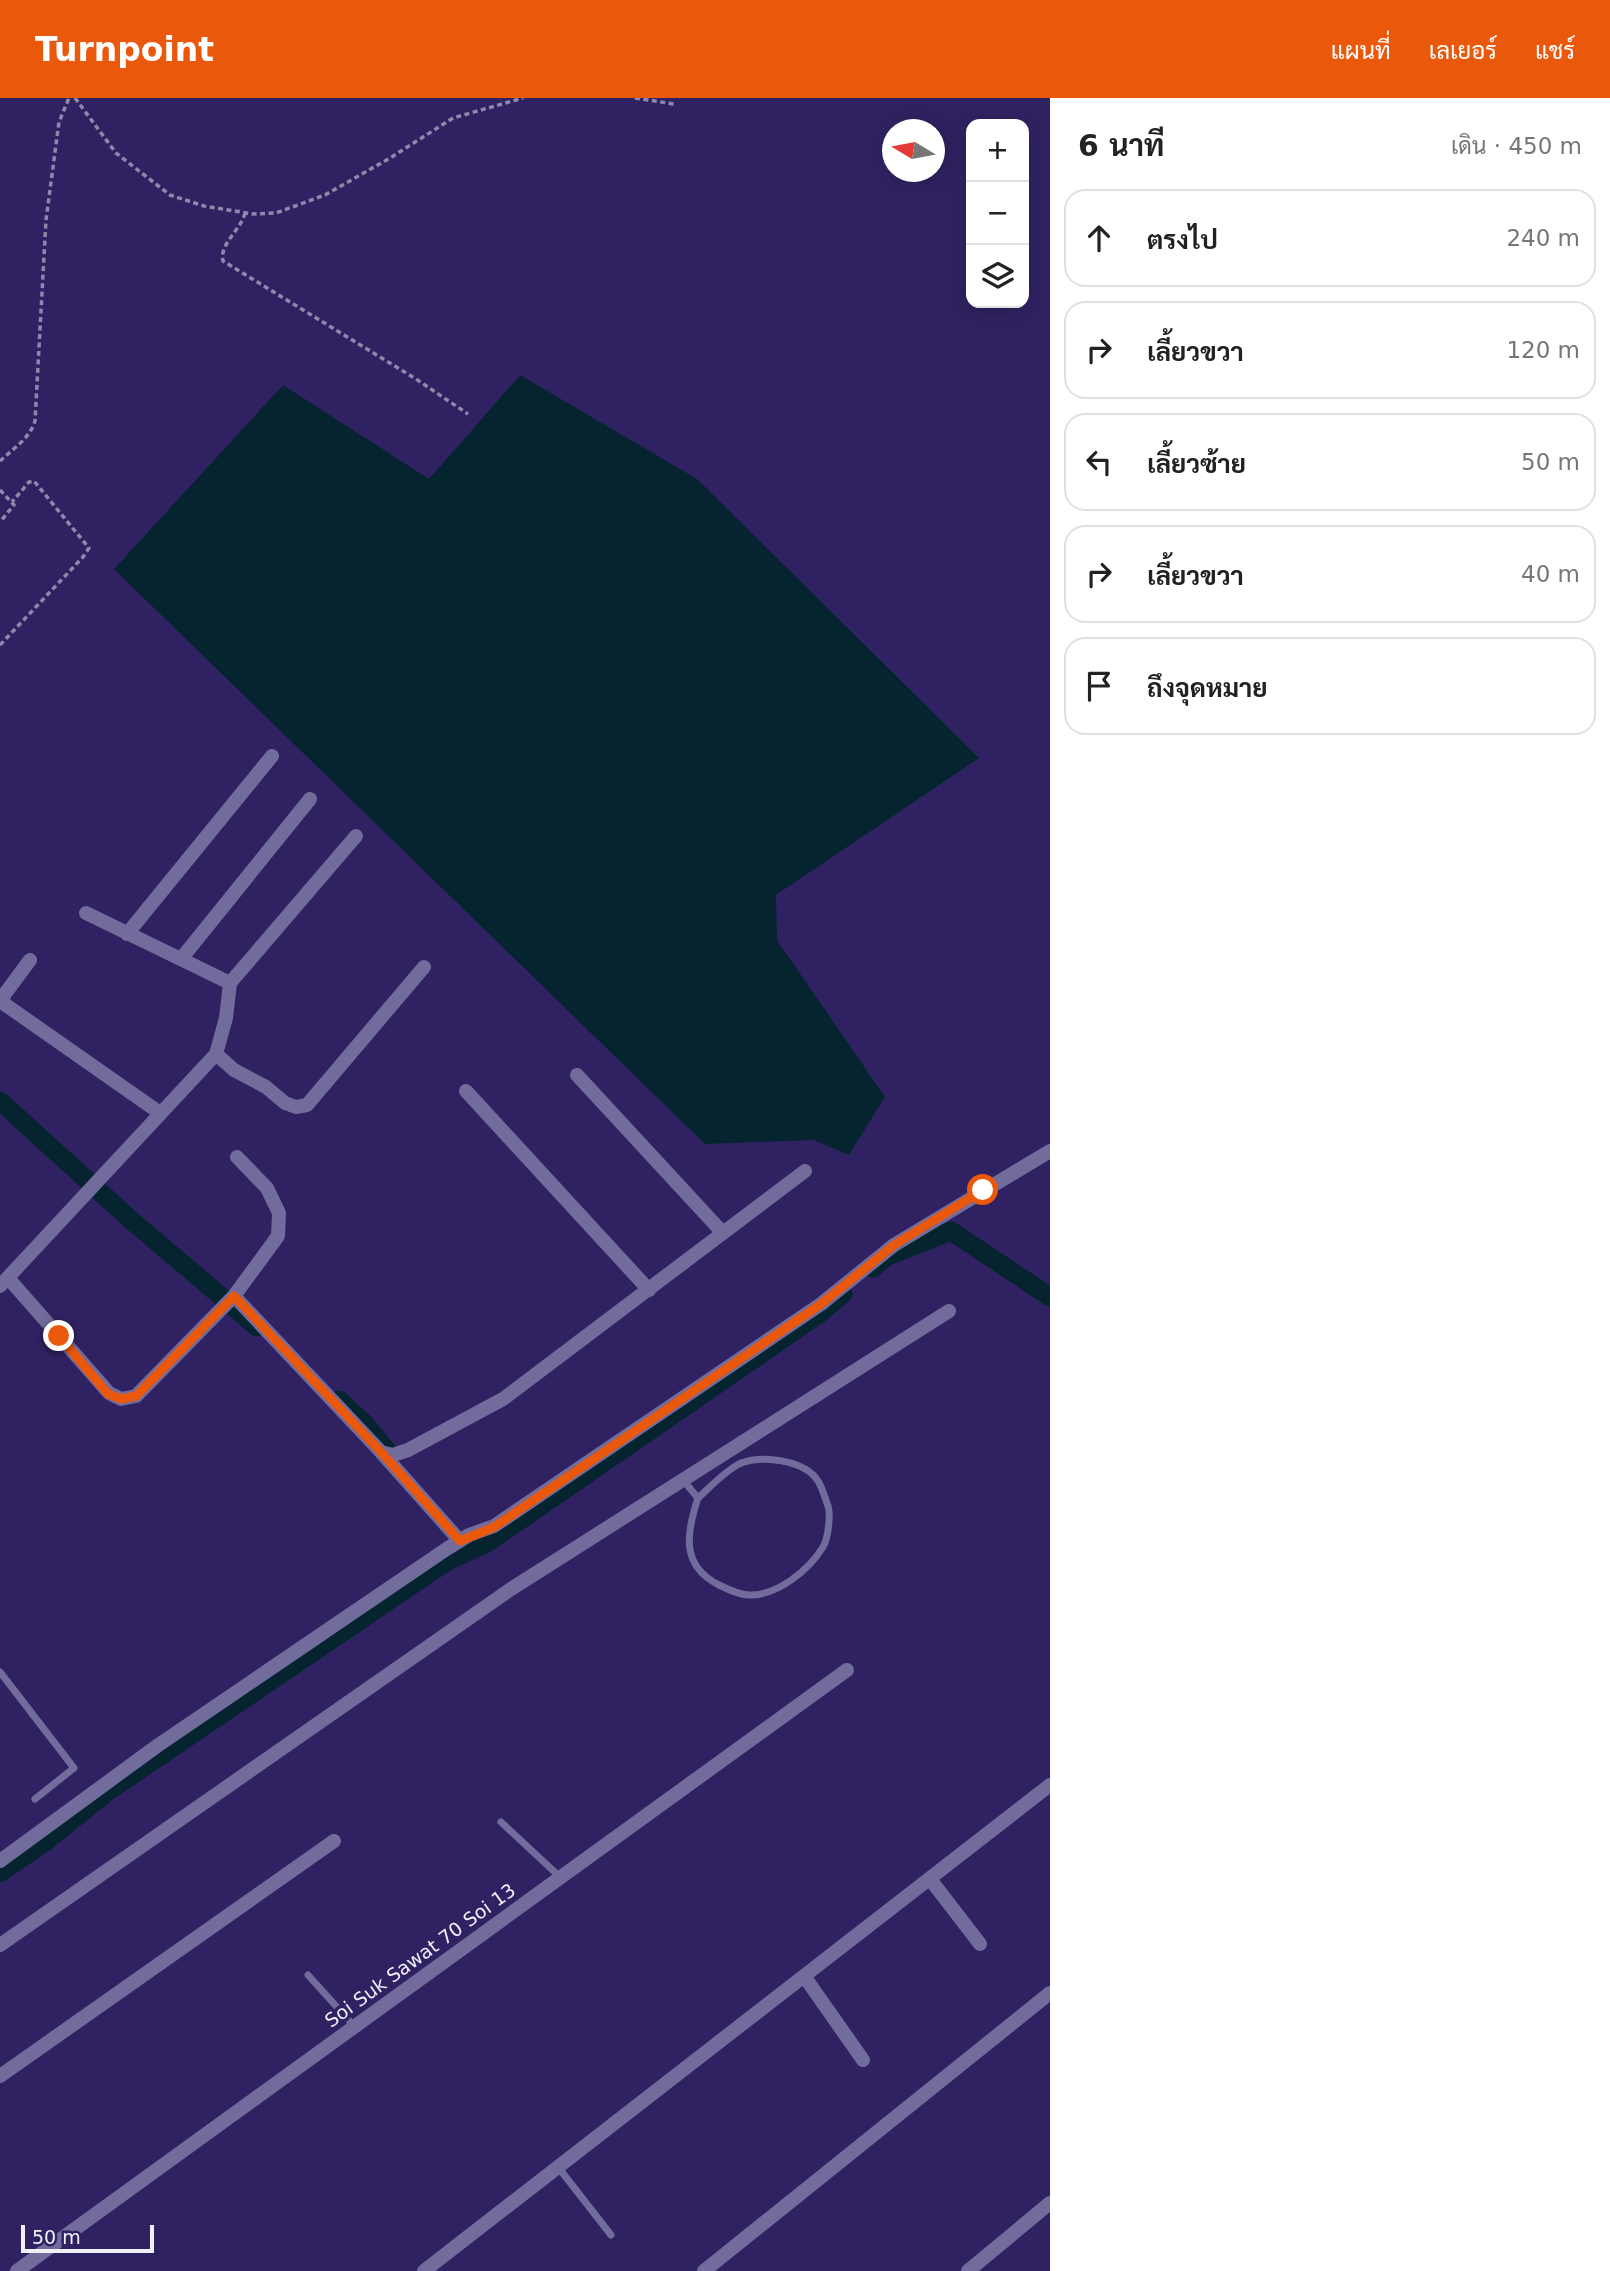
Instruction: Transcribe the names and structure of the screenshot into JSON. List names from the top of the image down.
{
  "streets": {
    "street": ["Soi Suk Sawat 70 Soi 13"]
  },
  "scale_bar": "50 m",
  "north": "left",
  "page": {
    "header": "Turnpoint",
    "nav": ["แผนที่", "เลเยอร์", "แชร์"],
    "heading": ["6 นาที", "เดิน · 450 m"],
    "map_buttons": ["+", "−"],
    "list": [
      ["ตรงไป", "240 m"],
      ["เลี้ยวขวา", "120 m"],
      ["เลี้ยวซ้าย", "50 m"],
      ["เลี้ยวขวา", "40 m"],
      "ถึงจุดหมาย"
    ],
    "scale": "50 m"
  }
}
